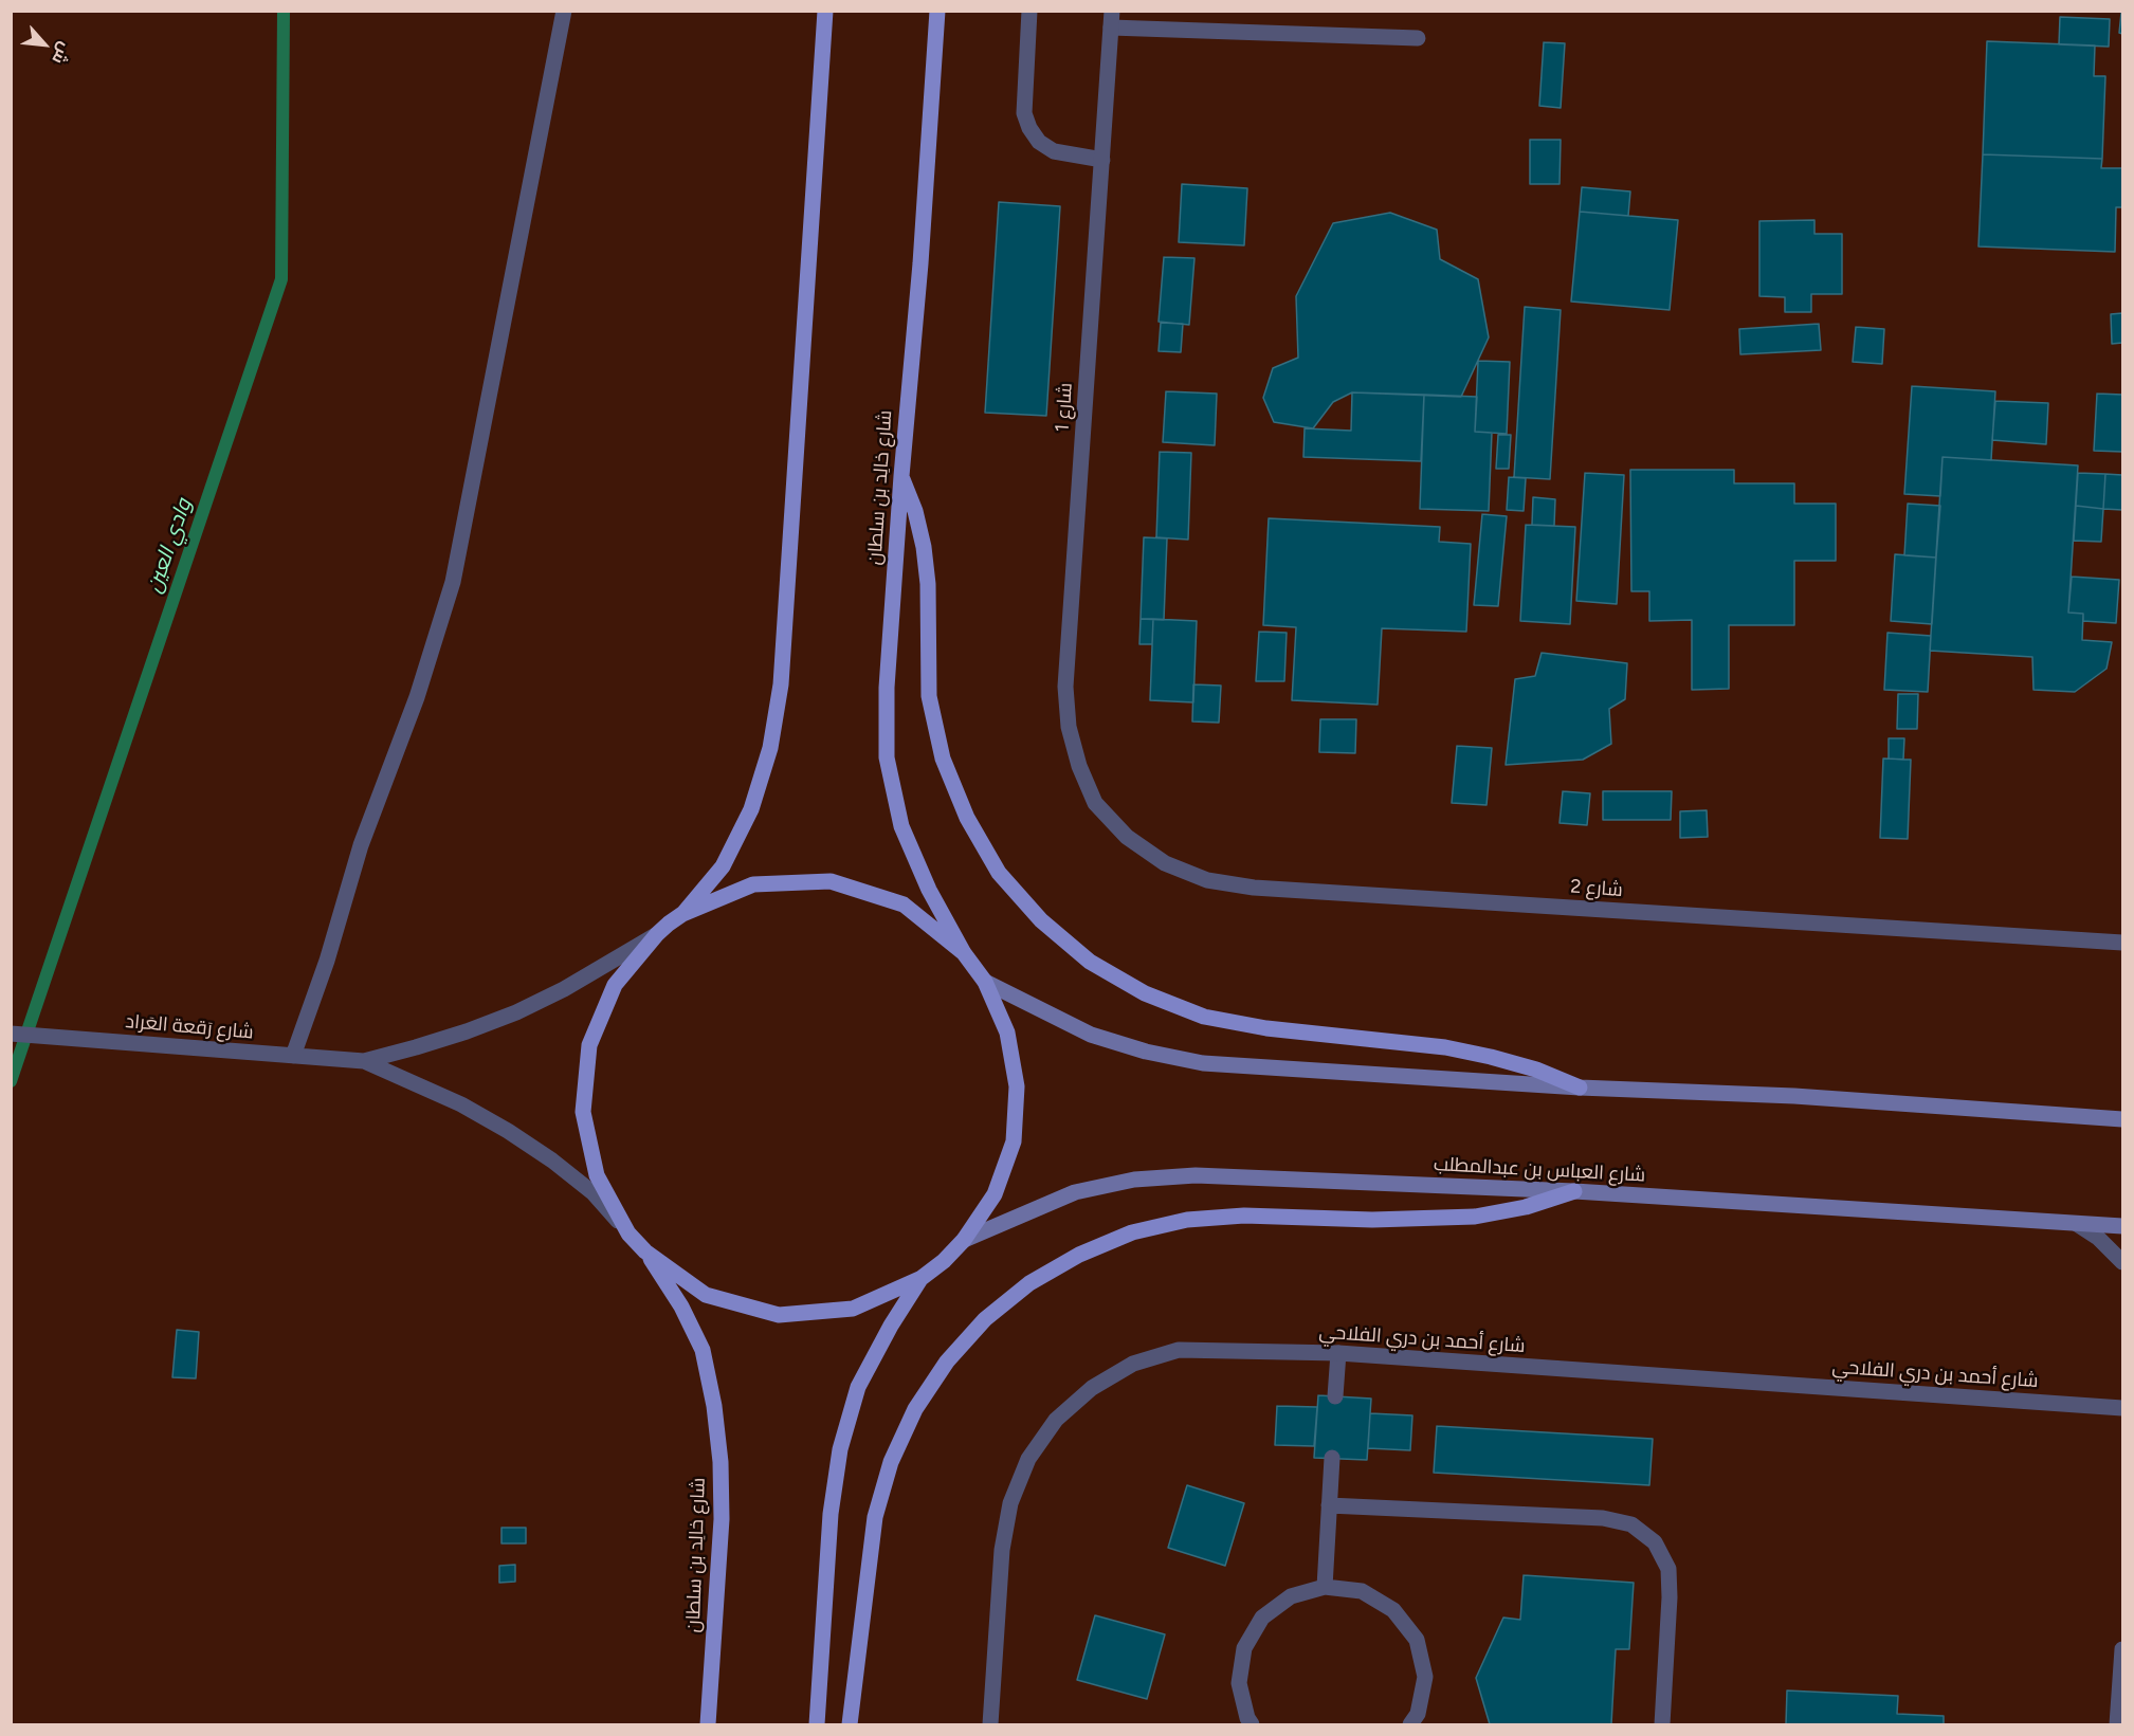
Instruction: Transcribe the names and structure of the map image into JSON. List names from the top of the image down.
{
  "streets": {
    "main road": ["شارع خالِد بن سلطان"],
    "street": [
      "شارع 1",
      "شارع 2",
      "شارع رَقعة العَراد",
      "شارع العباس بن عبدالمطلب",
      "شارع أحمد بن دري الفلاحي"
    ]
  },
  "crossings": [
    ["شارع 1", "شارع 2"]
  ],
  "water": ["وادي العين"],
  "north": "bottom right"
}
